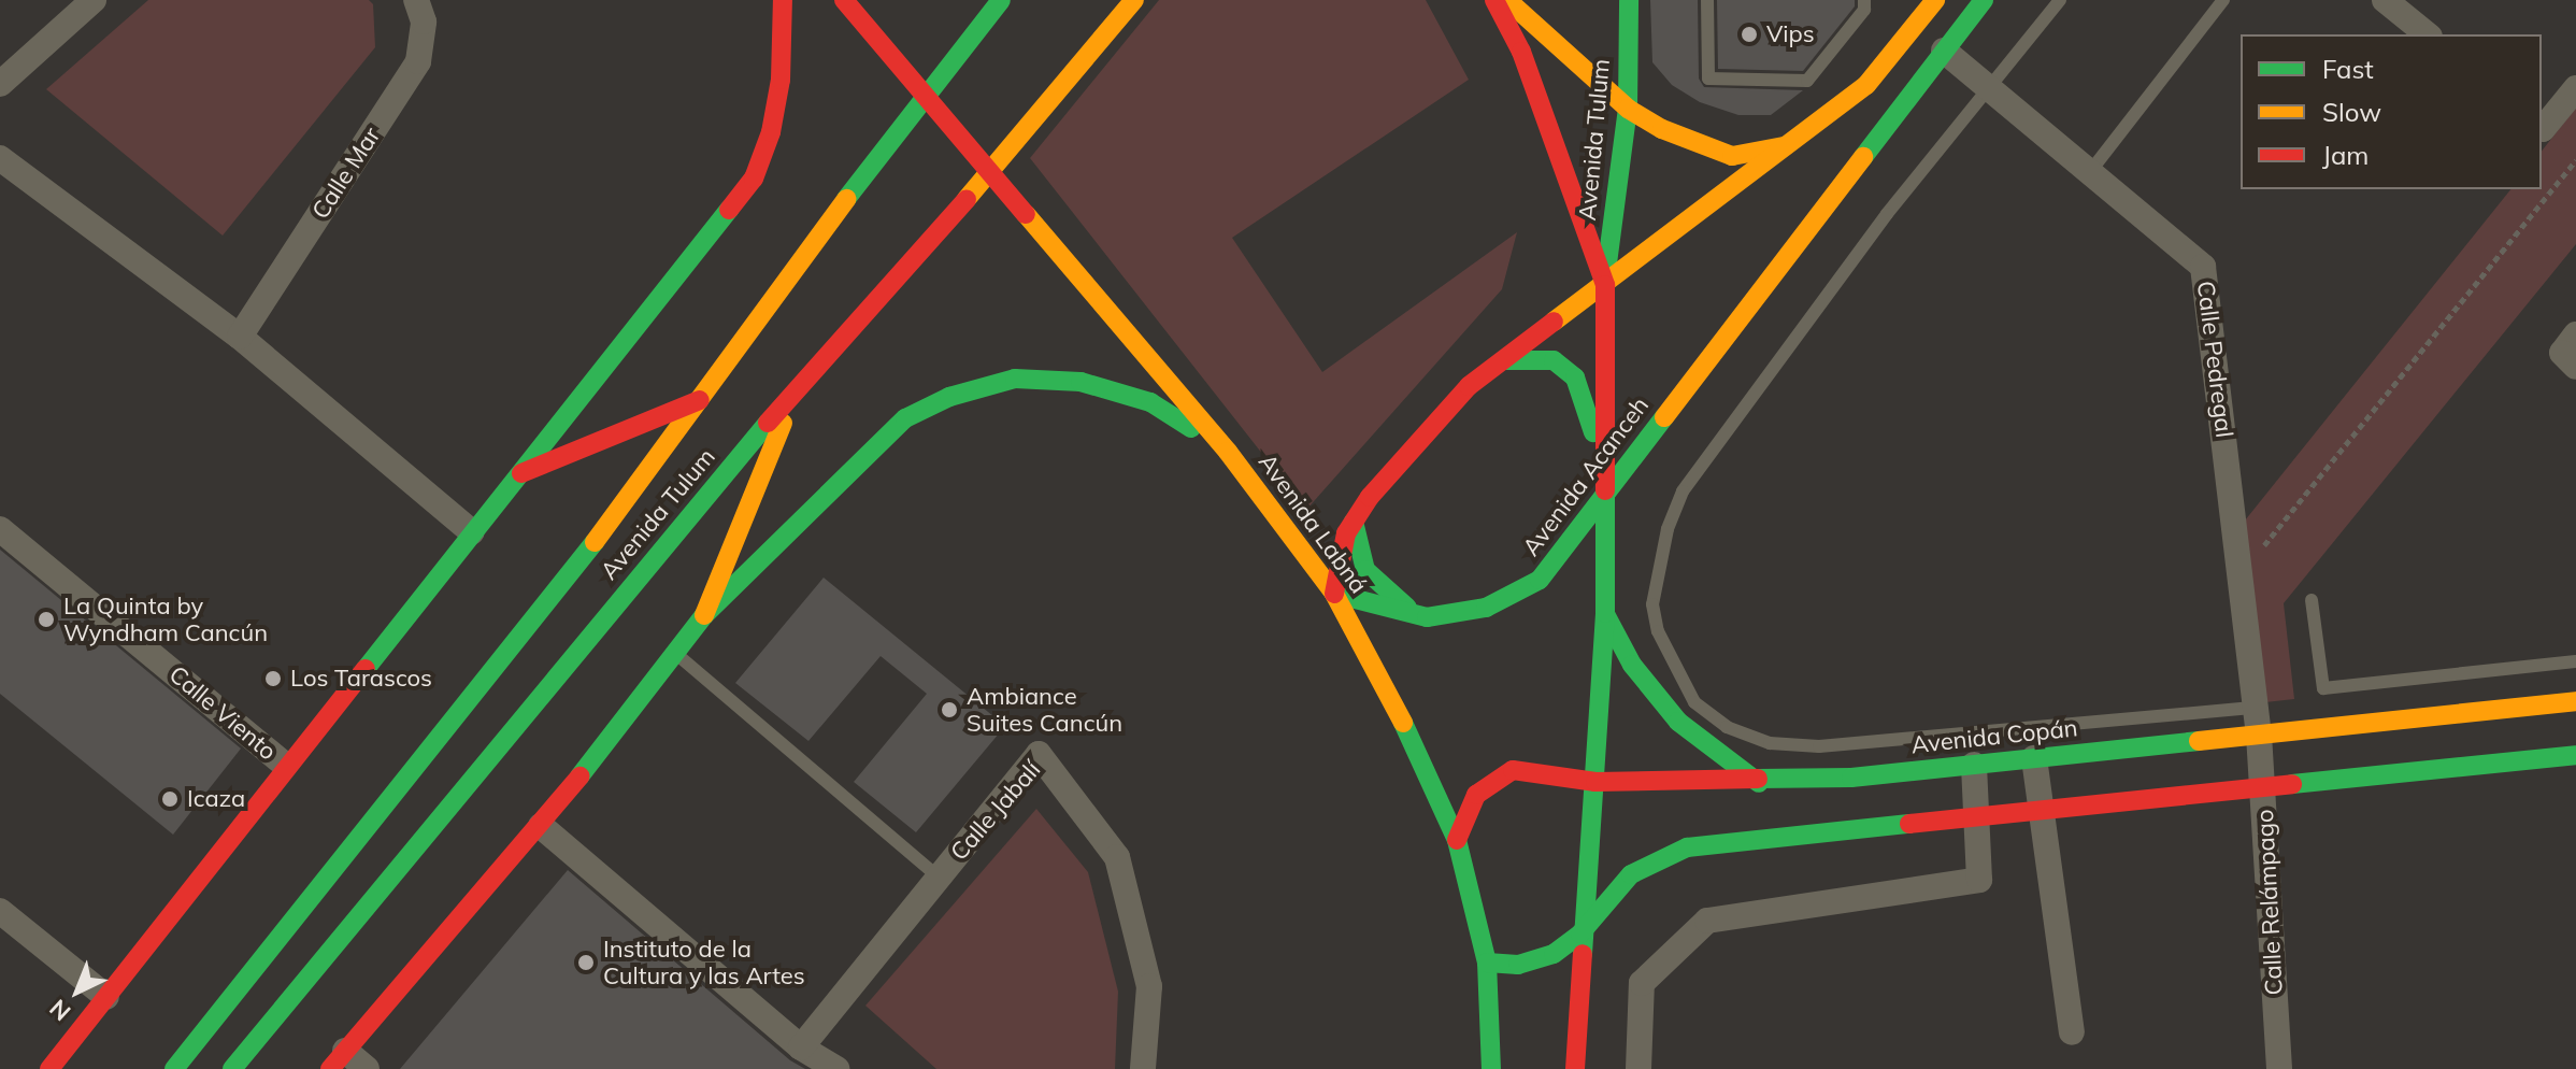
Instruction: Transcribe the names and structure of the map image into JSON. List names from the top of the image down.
{
  "streets": {
    "street": [
      "Avenida Tulum",
      "Calle Mar",
      "Calle Pedregal",
      "Avenida Acanceh",
      "Avenida Labná",
      "Calle Viento",
      "Avenida Copán",
      "Calle Jabalí",
      "Calle Relámpago"
    ]
  },
  "crossings": [
    ["Avenida Tulum", "Avenida Labná"],
    ["Calle Pedregal", "Avenida Acanceh"],
    ["Calle Pedregal", "Avenida Copán"],
    ["Calle Pedregal", "Calle Relámpago"],
    ["Avenida Acanceh", "Avenida Labná"],
    ["Avenida Labná", "Avenida Copán"],
    ["Avenida Copán", "Calle Relámpago"]
  ],
  "places": [
    "Vips",
    "La Quinta by Wyndham Cancún",
    "Los Tarascos",
    "Ambiance Suites Cancún",
    "Icaza",
    "Instituto de la Cultura y las Artes"
  ],
  "legend": ["Fast", "Slow", "Jam"],
  "north": "bottom left"
}
